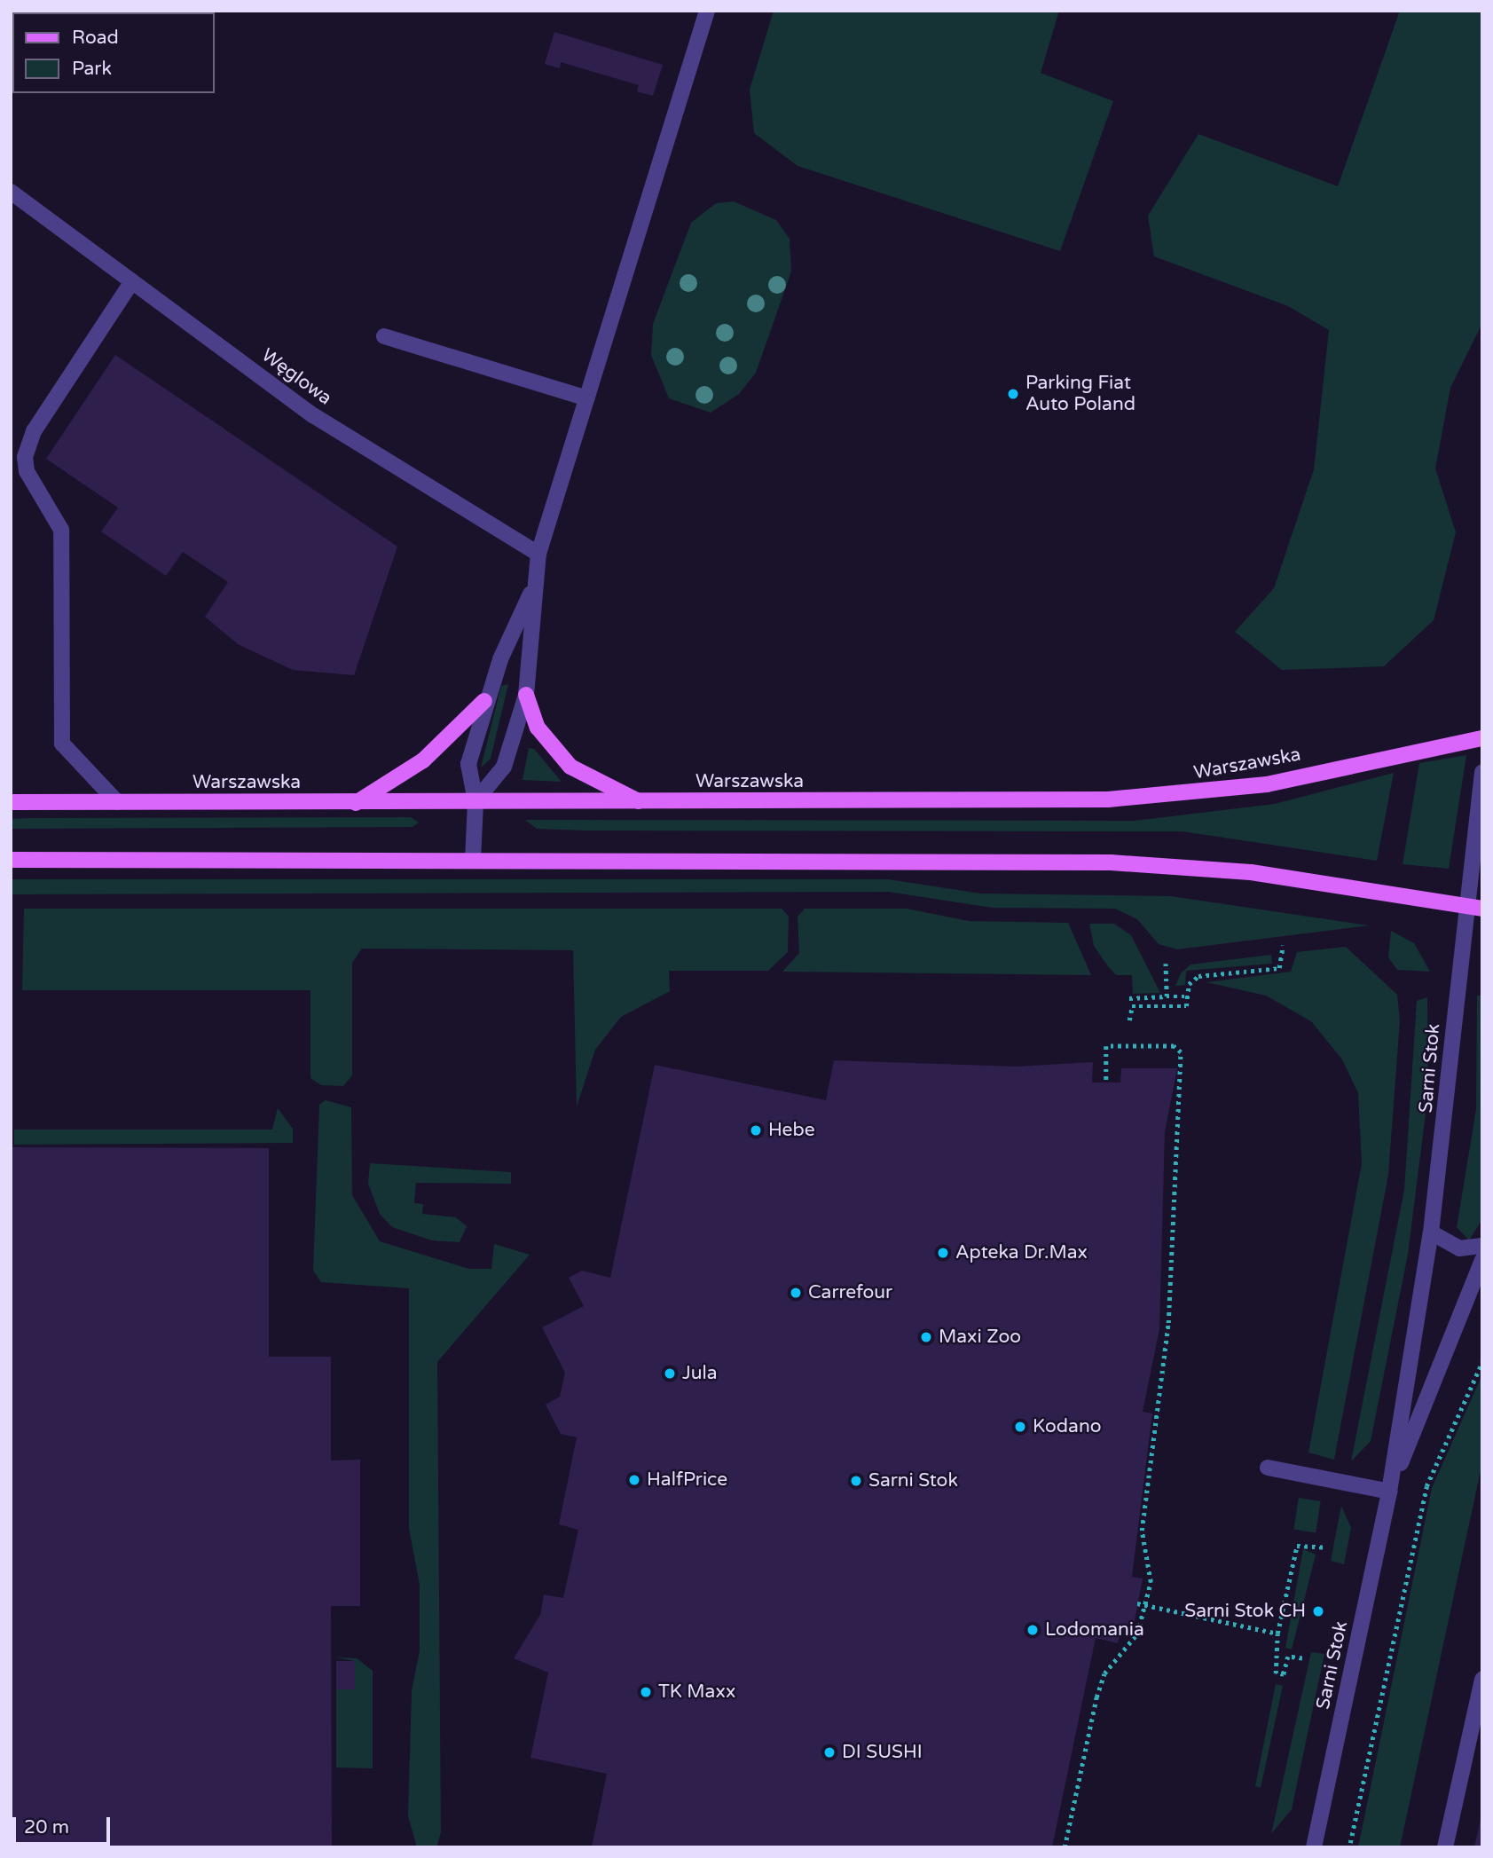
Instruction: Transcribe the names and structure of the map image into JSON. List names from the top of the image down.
{
  "streets": {
    "main road": ["Warszawska"],
    "street": ["Węglowa", "Sarni Stok"]
  },
  "places": [
    "Parking Fiat Auto Poland",
    "Hebe",
    "Apteka Dr.Max",
    "Carrefour",
    "Maxi Zoo",
    "Jula",
    "Kodano",
    "HalfPrice",
    "Sarni Stok",
    "Sarni Stok CH",
    "Lodomania",
    "TK Maxx",
    "DI SUSHI"
  ],
  "legend": ["Road", "Park"],
  "scale_bar": "20 m"
}
